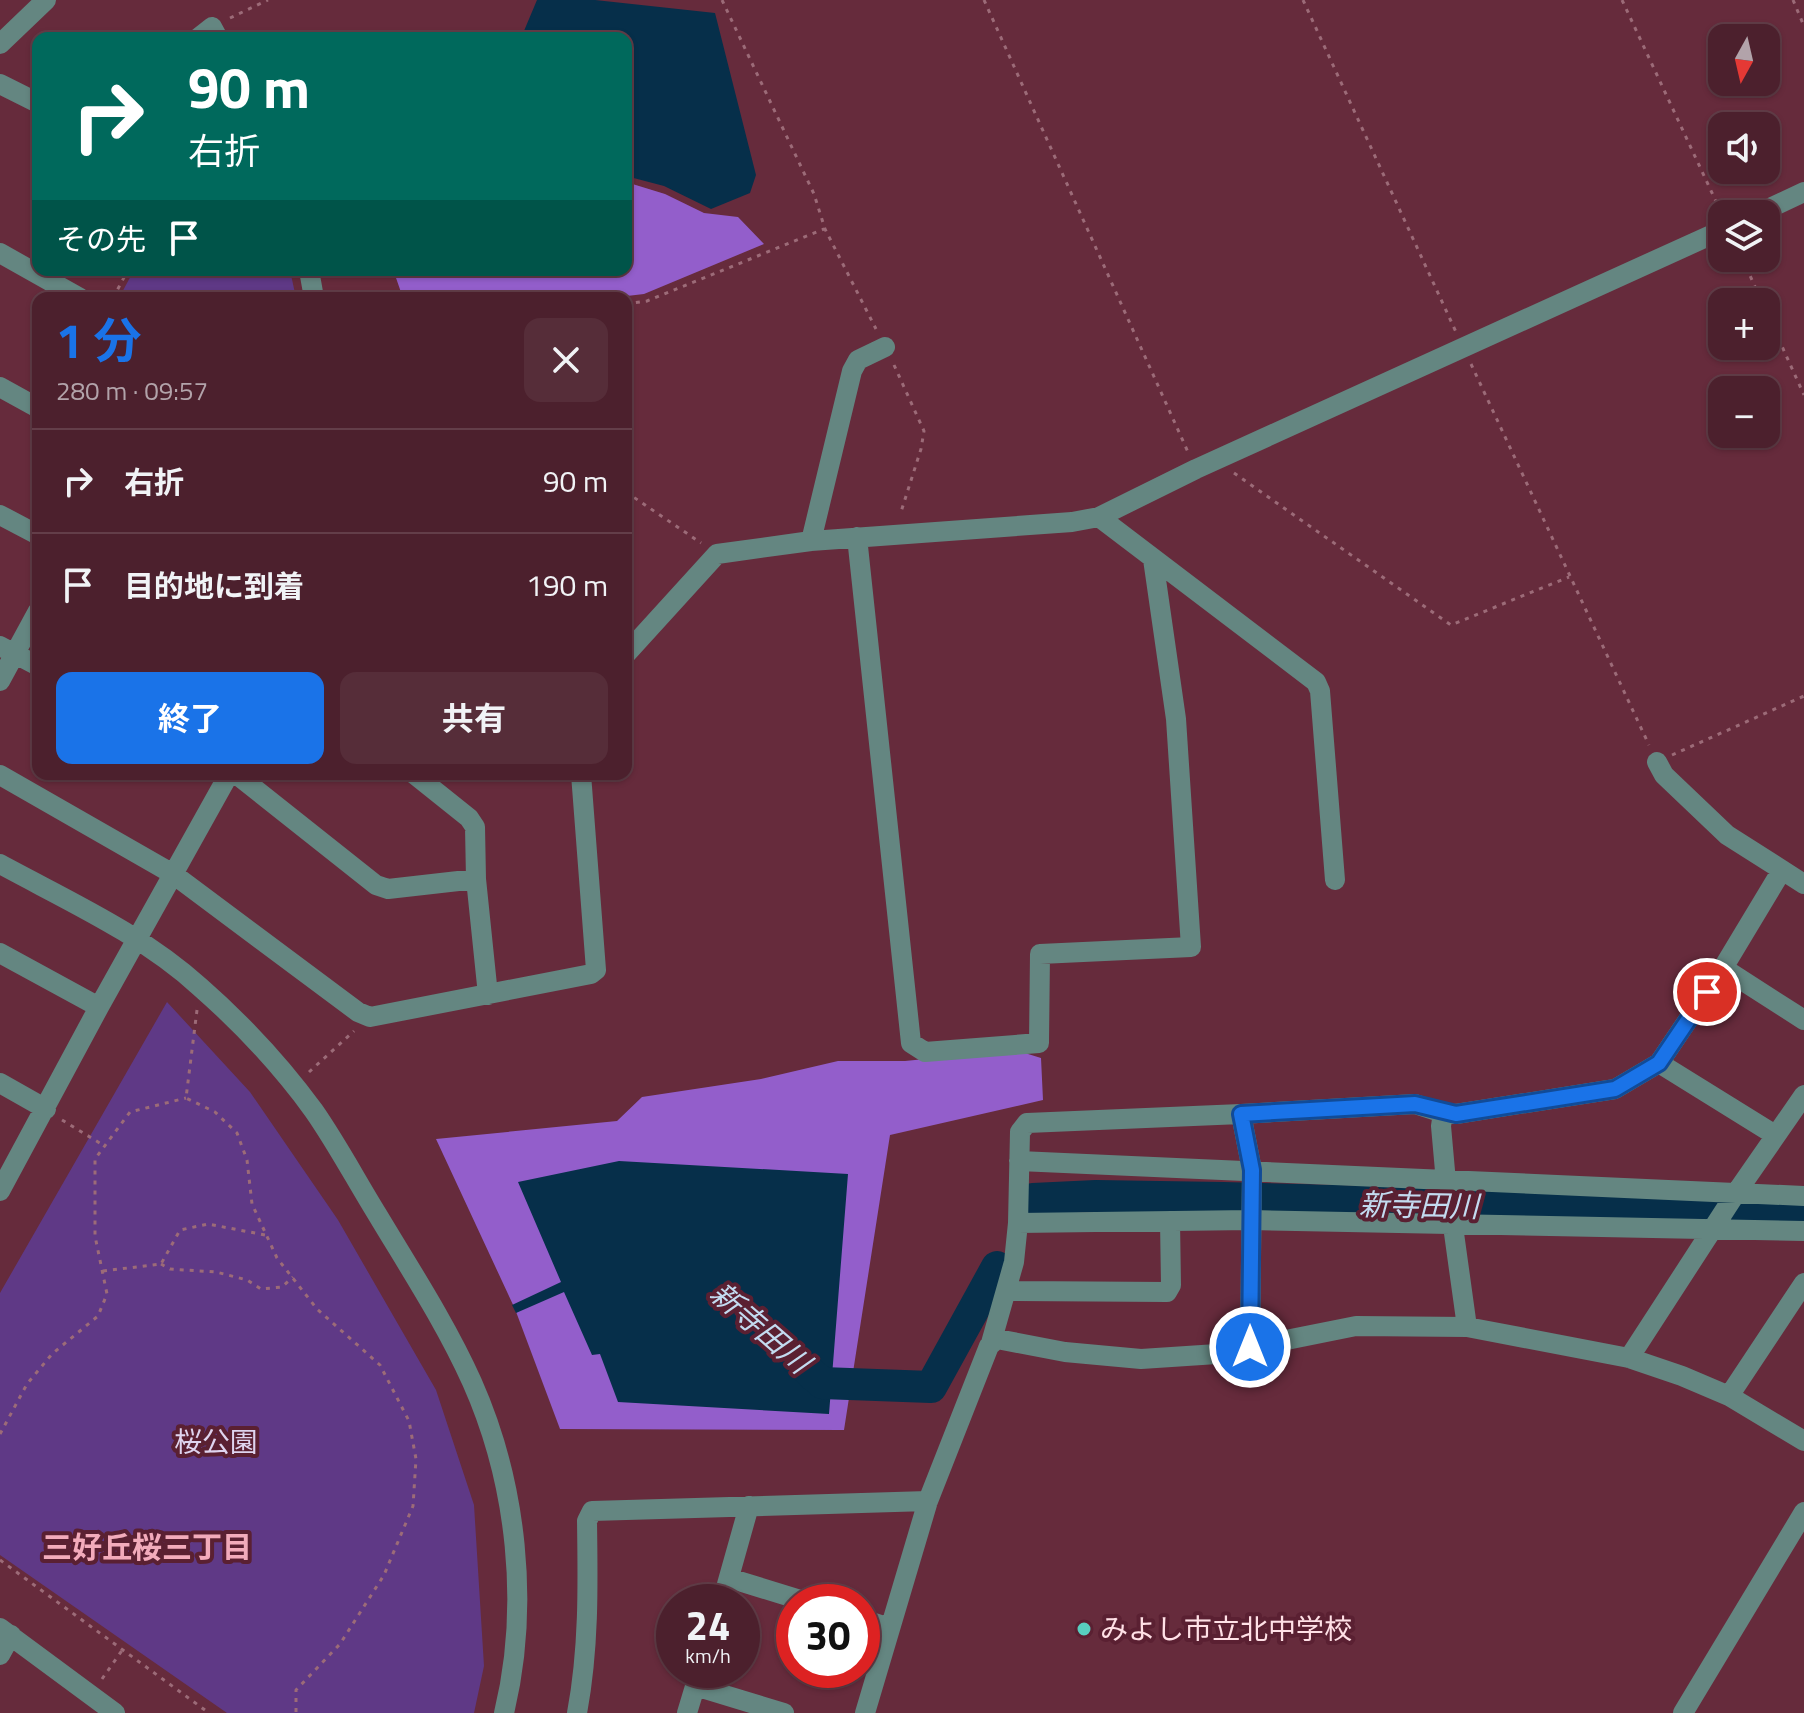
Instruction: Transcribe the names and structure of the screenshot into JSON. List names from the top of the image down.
{
  "districts": ["三好丘桜三丁目"],
  "water": ["新寺田川"],
  "parks": ["桜公園"],
  "places": ["みよし市立北中学校"],
  "north": "bottom",
  "page": {
    "map_buttons": ["+", "−"],
    "turn": ["90 m", "右折"],
    "then": "その先",
    "heading": ["1 分", "280 m · 09:57"],
    "list": [
      {
        "name": "右折",
        "value": "90 m"
      },
      {
        "name": "目的地に到着",
        "value": "190 m"
      }
    ],
    "buttons": ["終了", "共有"],
    "speed": "24 km/h",
    "limit": "30"
  }
}
